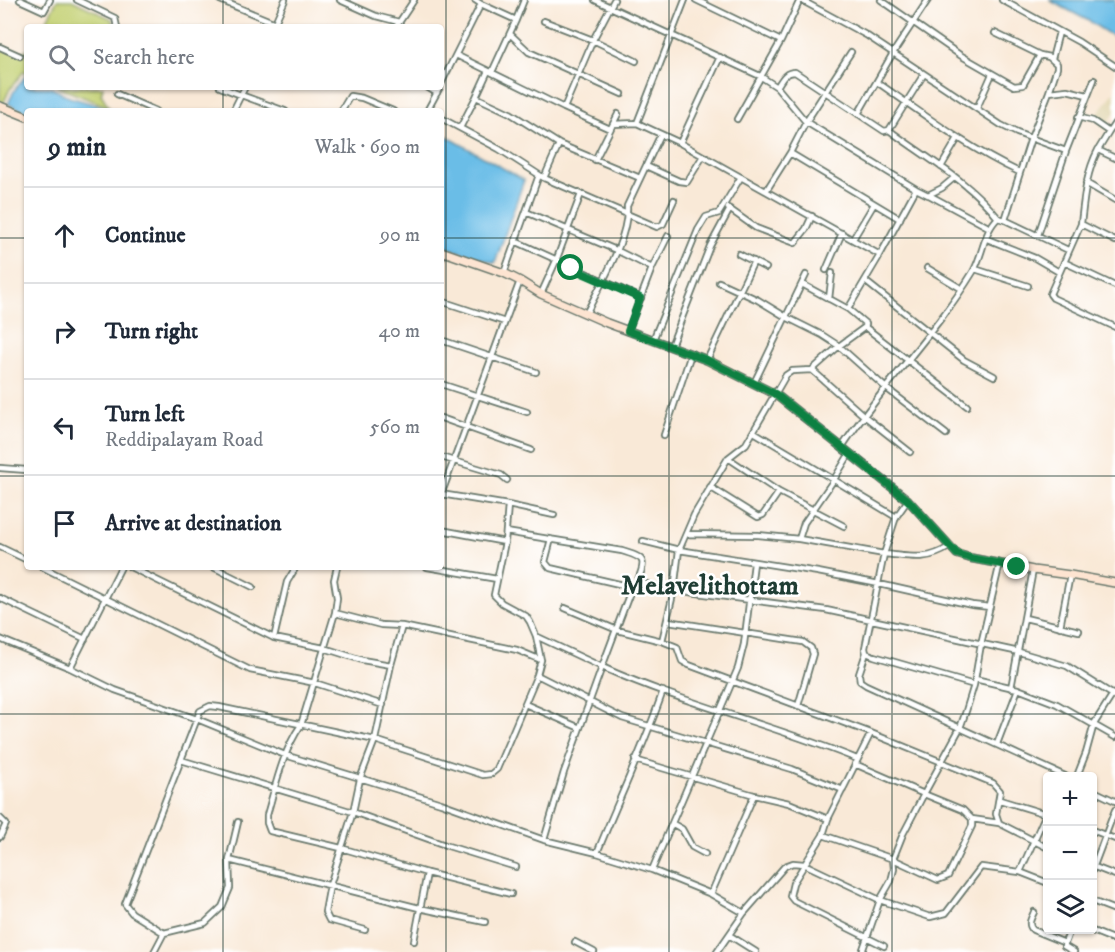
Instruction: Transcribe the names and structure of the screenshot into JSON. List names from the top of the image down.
{
  "districts": ["Melavelithottam"],
  "page": {
    "search": "Search here",
    "heading": ["9 min", "Walk · 690 m"],
    "list": [
      ["Continue", "90 m"],
      ["Turn right", "40 m"],
      ["Turn left", "Reddipalayam Road", "560 m"],
      "Arrive at destination"
    ],
    "map_buttons": ["+", "−"]
  }
}
